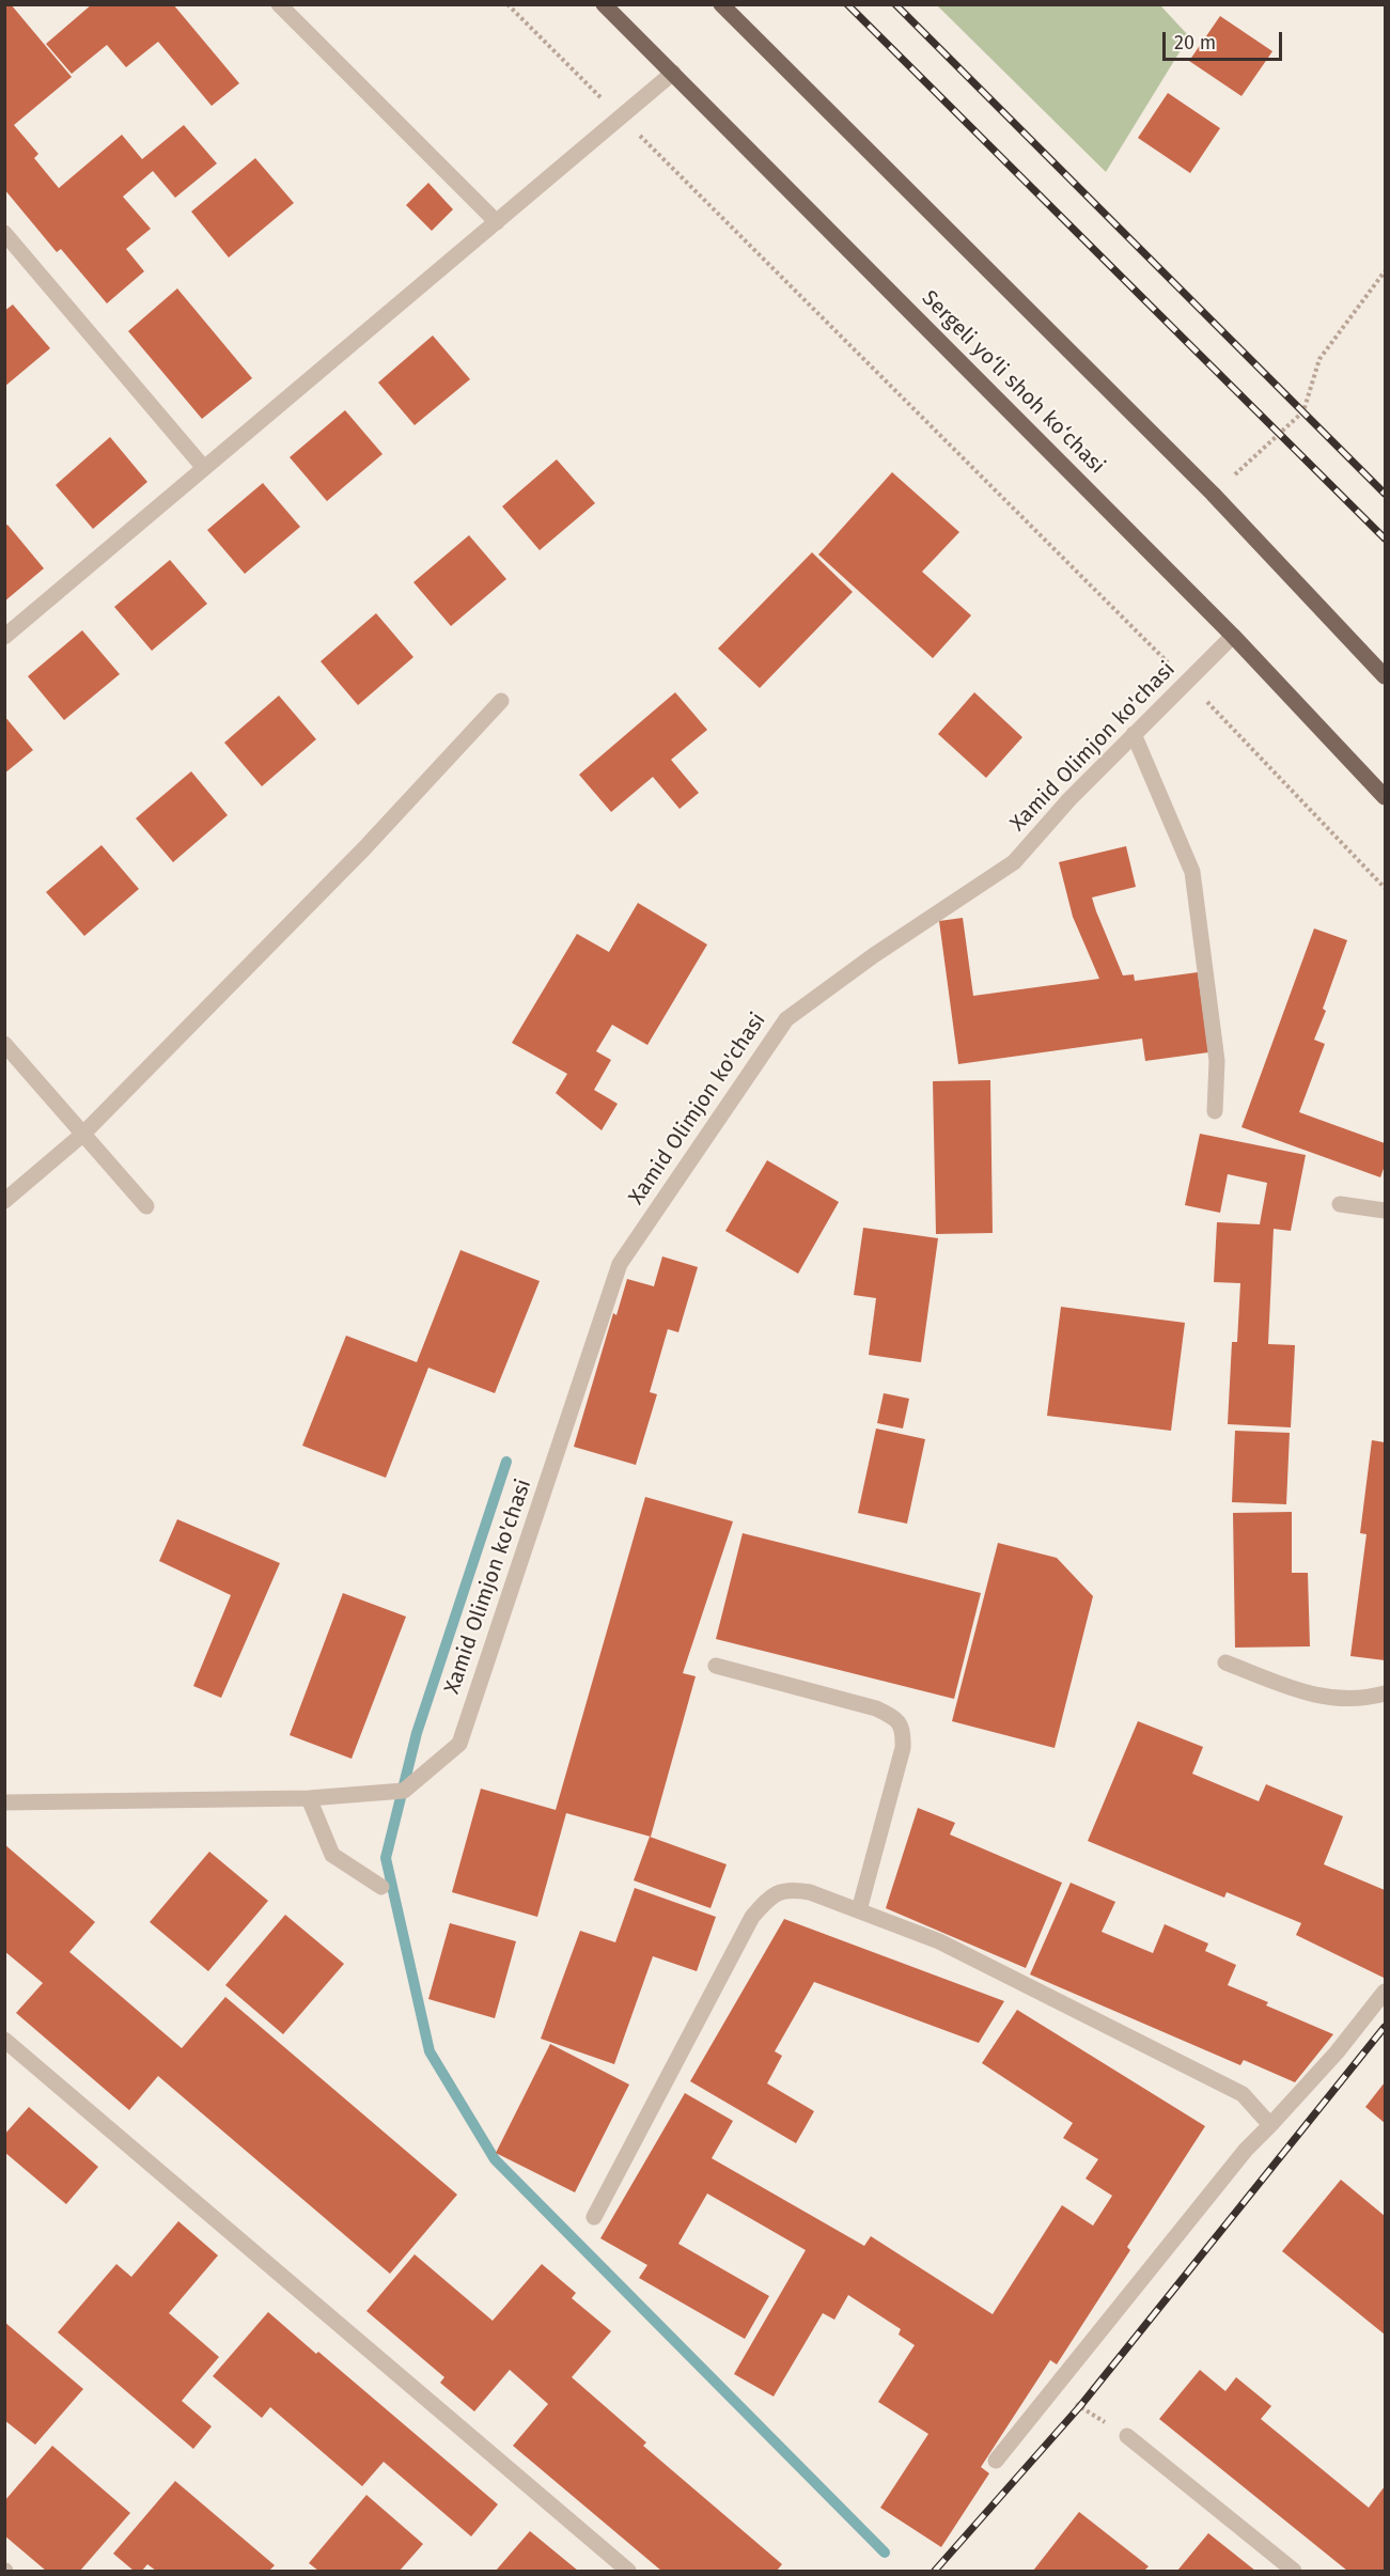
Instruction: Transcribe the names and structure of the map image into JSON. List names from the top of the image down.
{
  "streets": {
    "main road": ["Sergeli yo‘li shoh ko‘chasi"],
    "street": ["Xamid Olimjon ko'chasi"]
  },
  "crossings": [
    ["Sergeli yo‘li shoh ko‘chasi", "Xamid Olimjon ko'chasi"]
  ],
  "scale_bar": "20 m"
}
